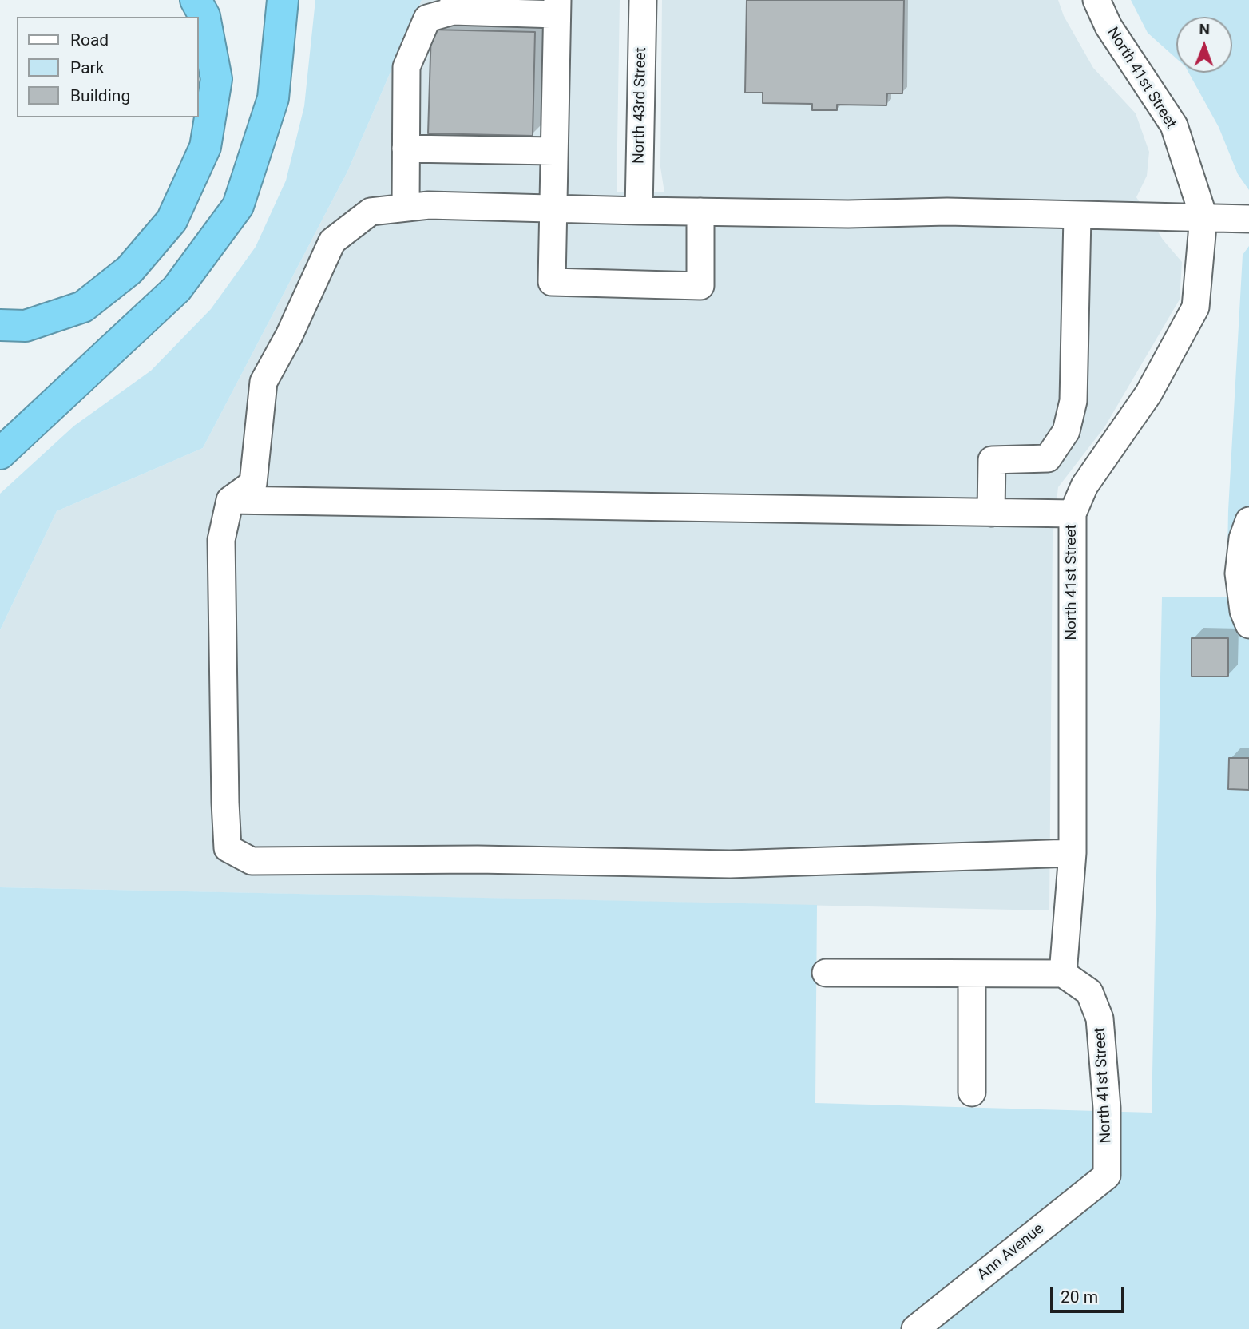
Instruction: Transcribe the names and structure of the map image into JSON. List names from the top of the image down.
{
  "streets": {
    "street": ["North 41st Street", "North 43rd Street", "Ann Avenue"]
  },
  "crossings": [
    ["North 41st Street", "Ann Avenue"]
  ],
  "legend": ["Road", "Park", "Building"],
  "scale_bar": "20 m",
  "north": "top"
}
